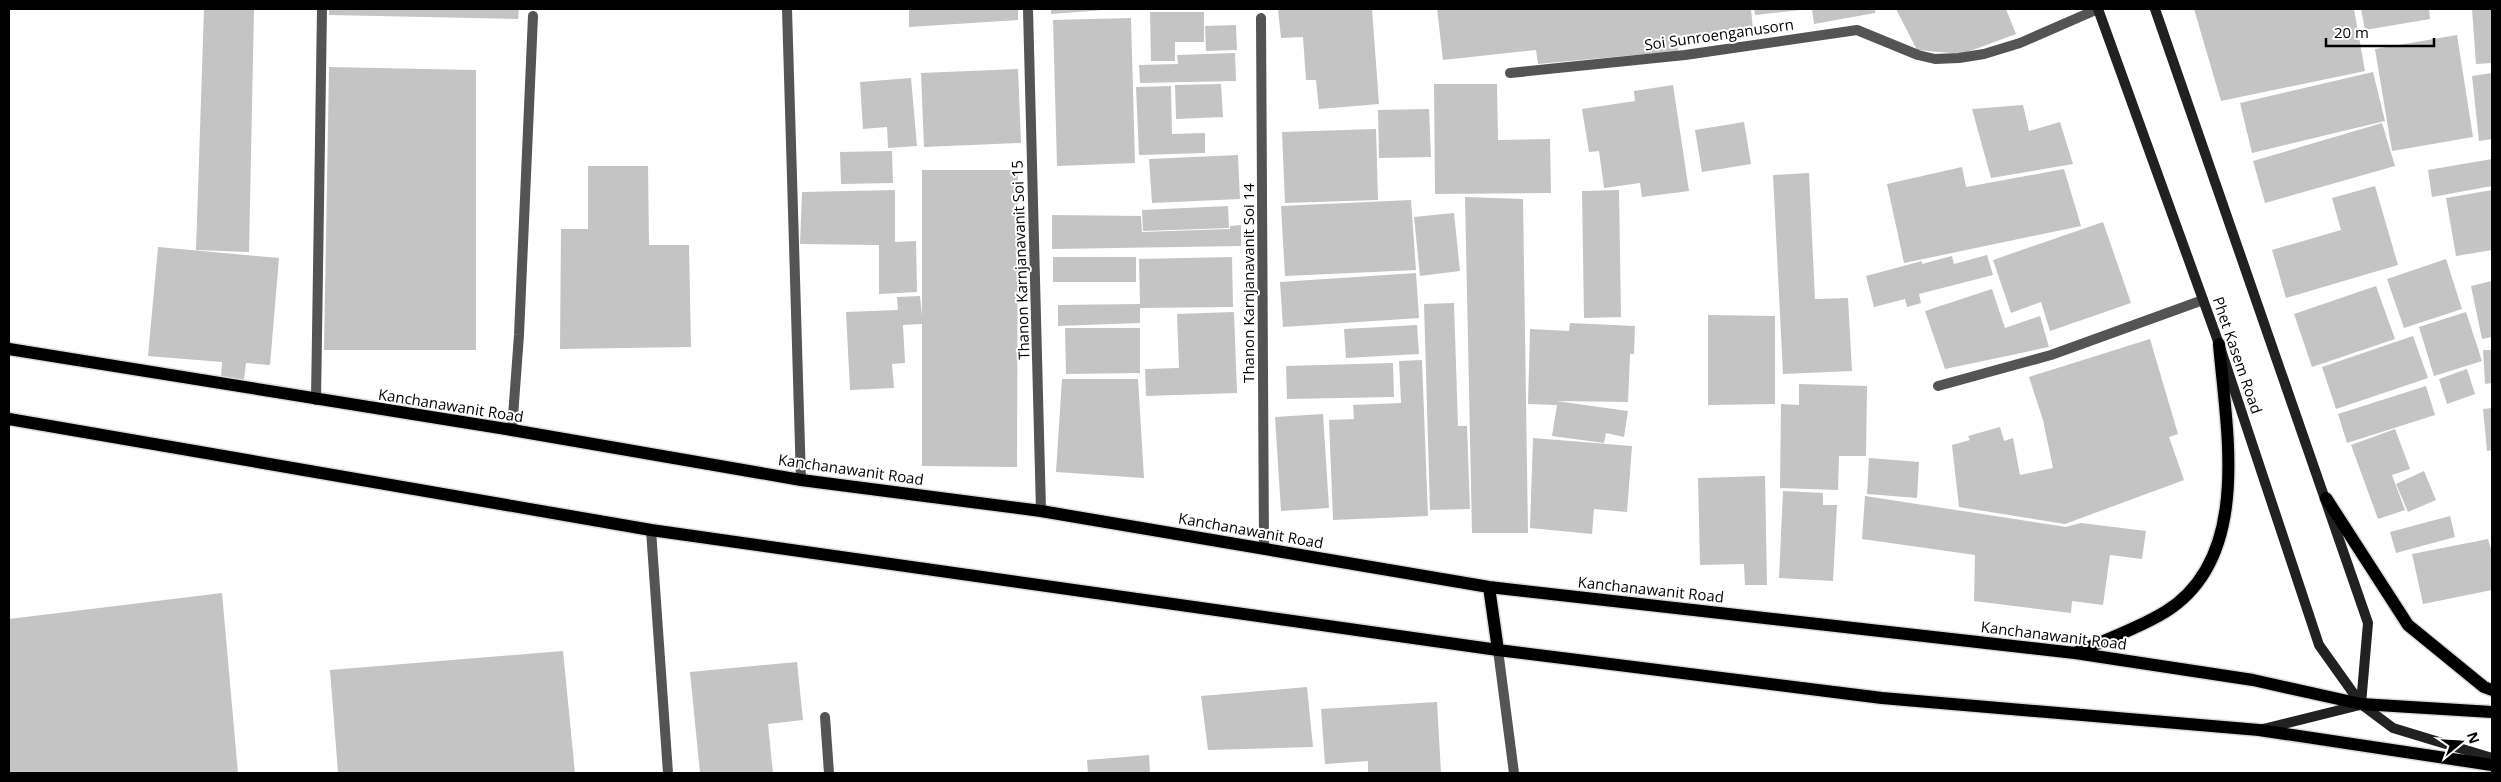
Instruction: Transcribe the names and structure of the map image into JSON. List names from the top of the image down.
{
  "streets": {
    "main road": ["Phet Kasem Road", "Kanchanawanit Road"],
    "street": ["Soi Sunroenganusorn", "Thanon Karnjanavanit Soi 15", "Thanon Karnjanavanit Soi 14"]
  },
  "crossings": [
    ["Soi Sunroenganusorn", "Phet Kasem Road"],
    ["Thanon Karnjanavanit Soi 15", "Kanchanawanit Road"],
    ["Thanon Karnjanavanit Soi 14", "Kanchanawanit Road"],
    ["Phet Kasem Road", "Kanchanawanit Road"]
  ],
  "scale_bar": "20 m",
  "north": "right"
}
